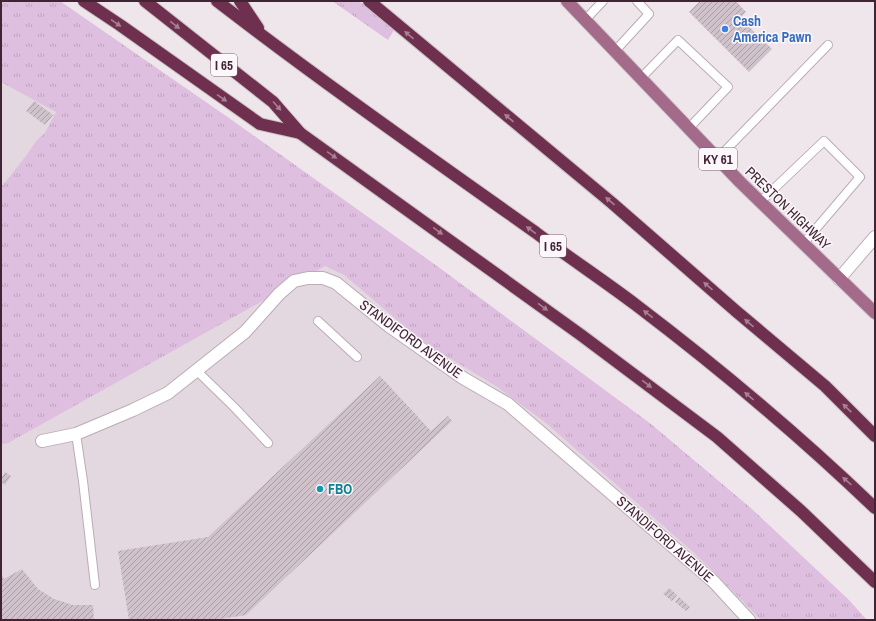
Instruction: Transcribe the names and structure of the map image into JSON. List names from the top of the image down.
{
  "streets": {
    "highway": ["I 65"],
    "main road": ["KY 61", "PRESTON HIGHWAY"],
    "street": ["STANDIFORD AVENUE"]
  },
  "places": ["Cash America Pawn", "FBO"]
}
